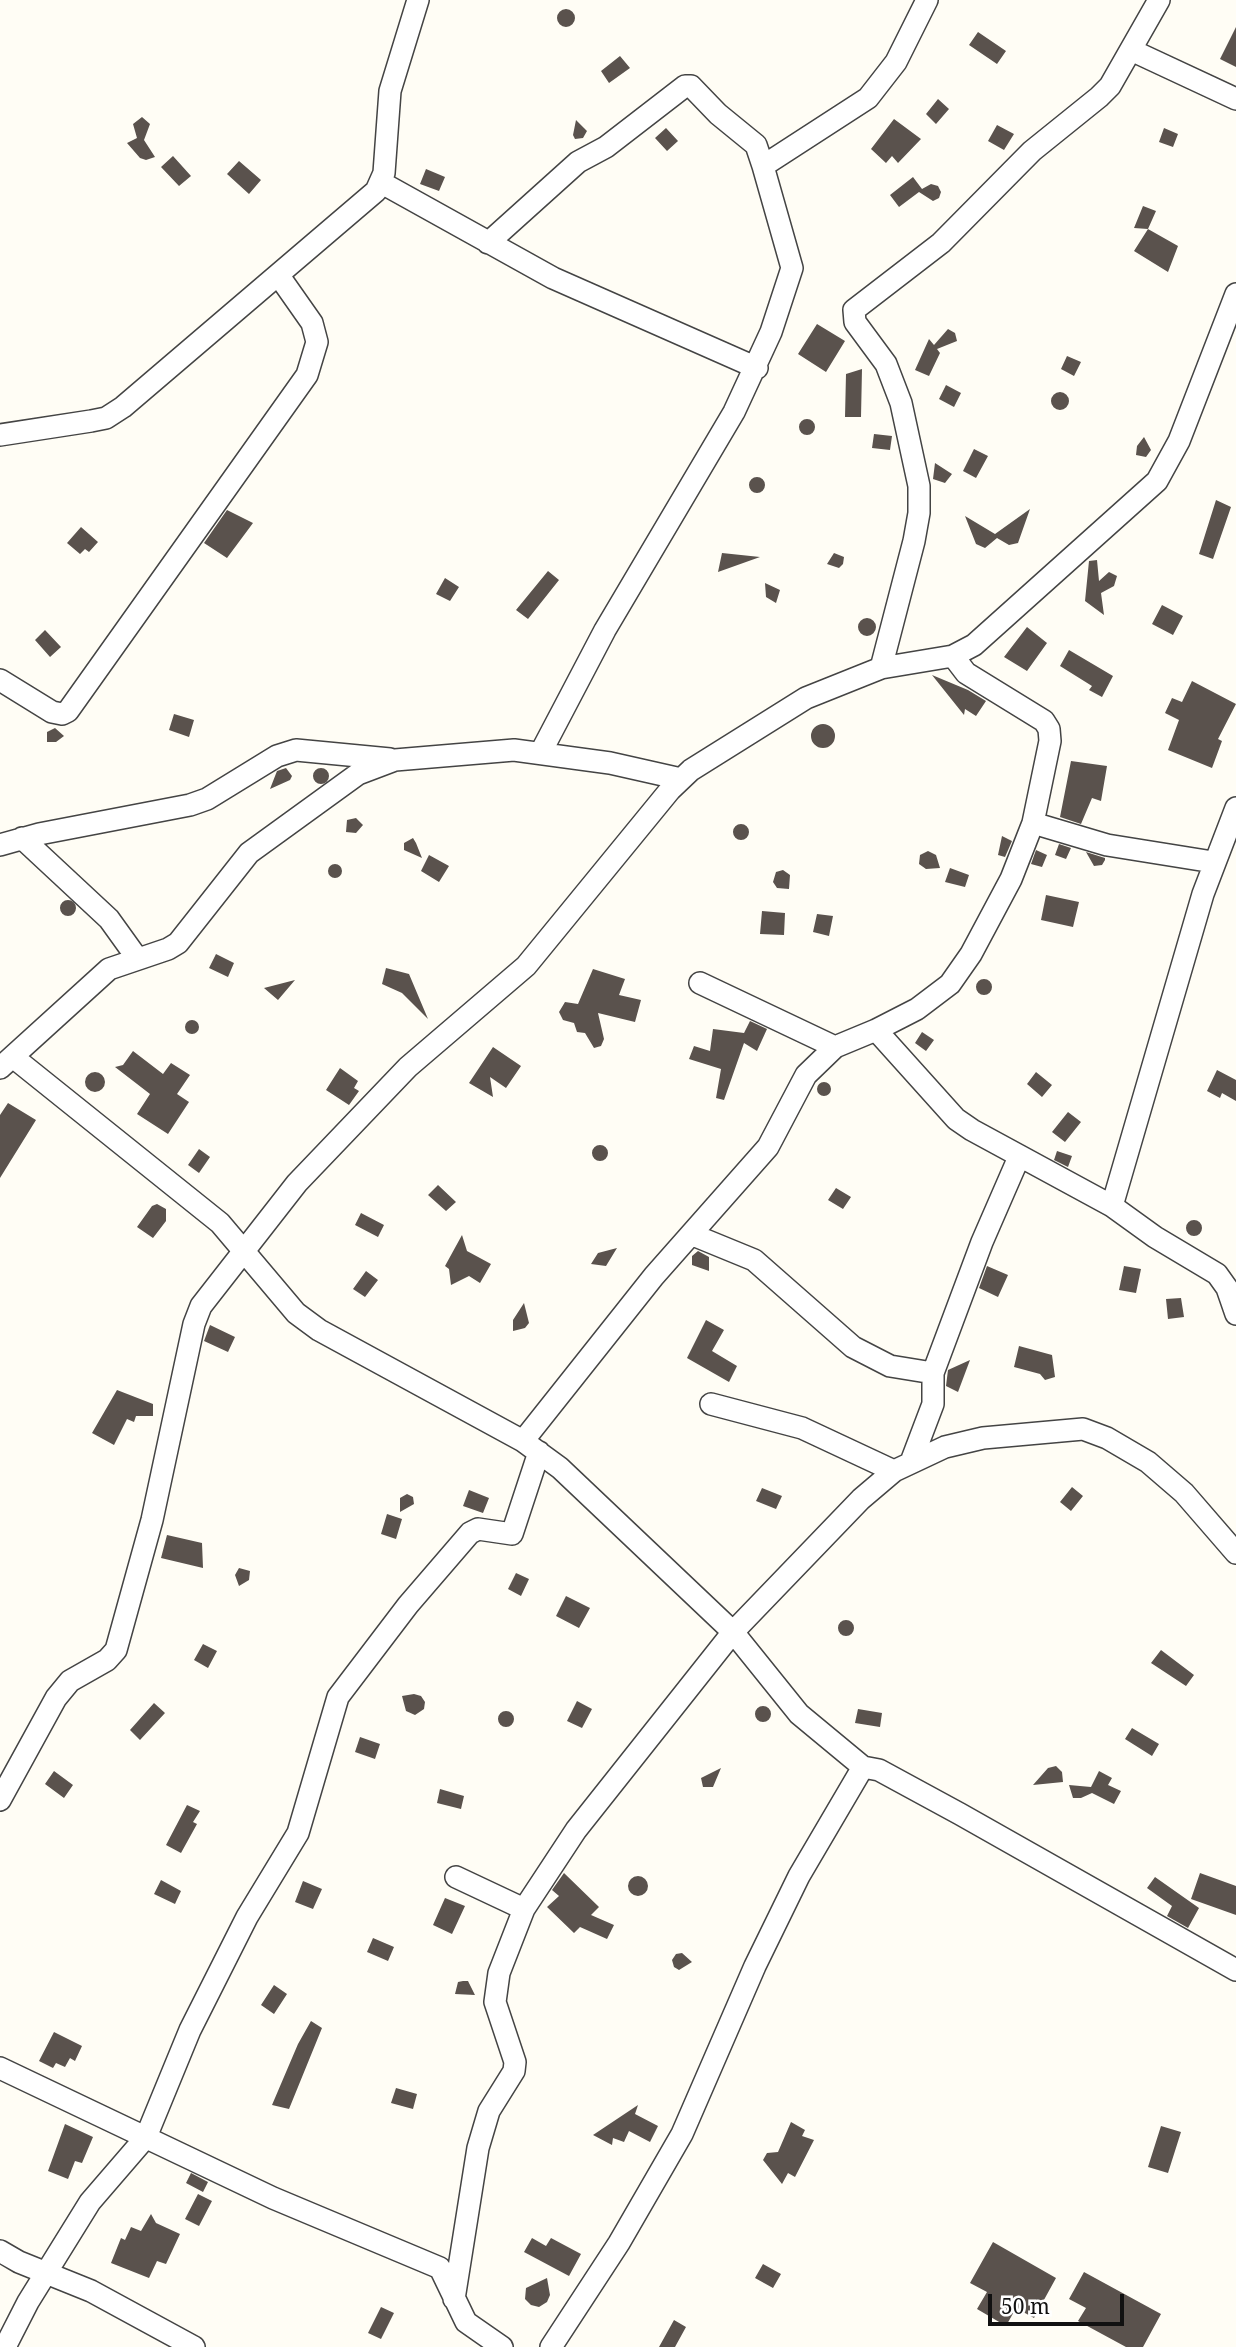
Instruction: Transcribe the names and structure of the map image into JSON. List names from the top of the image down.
{
  "scale_bar": "50 m"
}
